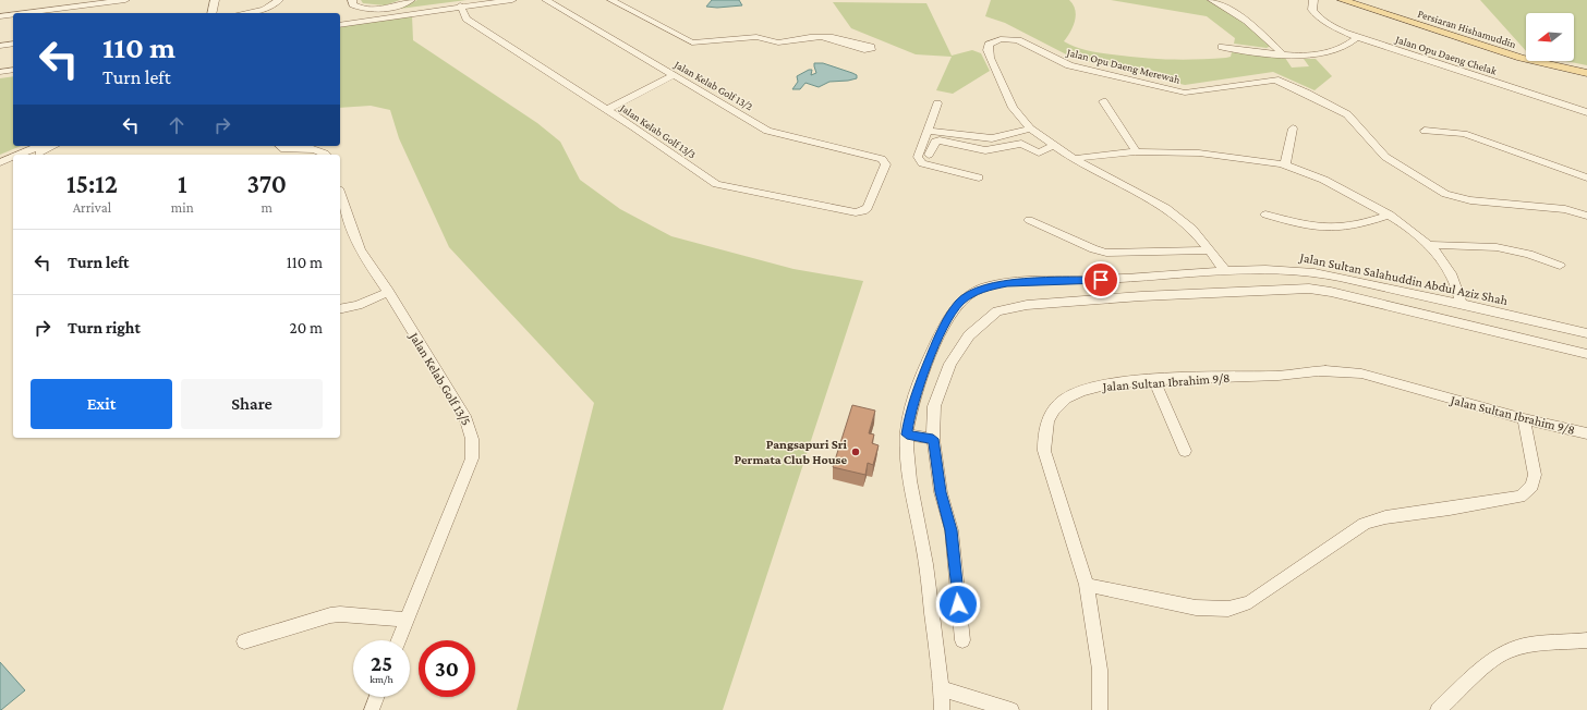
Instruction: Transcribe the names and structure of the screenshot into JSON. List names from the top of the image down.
{
  "streets": {
    "main road": ["Persiaran Hishamuddin"],
    "street": [
      "Jalan Opu Daeng Chelak",
      "Jalan Opu Daeng Merewah",
      "Jalan Kelab Golf 13/2",
      "Jalan Kelab Golf 13/3",
      "Jalan Sultan Salahuddin Abdul Aziz Shah",
      "Jalan Kelab Golf 13/5",
      "Jalan Sultan Ibrahim 9/8"
    ]
  },
  "crossings": [
    ["Jalan Opu Daeng Merewah", "Jalan Sultan Salahuddin Abdul Aziz Shah"],
    ["Jalan Kelab Golf 13/2", "Jalan Kelab Golf 13/3"]
  ],
  "places": ["Pangsapuri Sri Permata Club House"],
  "north": "left",
  "page": {
    "turn": ["110 m", "Turn left"],
    "eta": [
      "15:12",
      "Arrival",
      "1",
      "min",
      "370",
      "m"
    ],
    "list": [
      {
        "name": "Turn left",
        "value": "110 m"
      },
      {
        "name": "Turn right",
        "value": "20 m"
      }
    ],
    "buttons": ["Exit", "Share"],
    "speed": "25 km/h",
    "limit": "30"
  }
}
